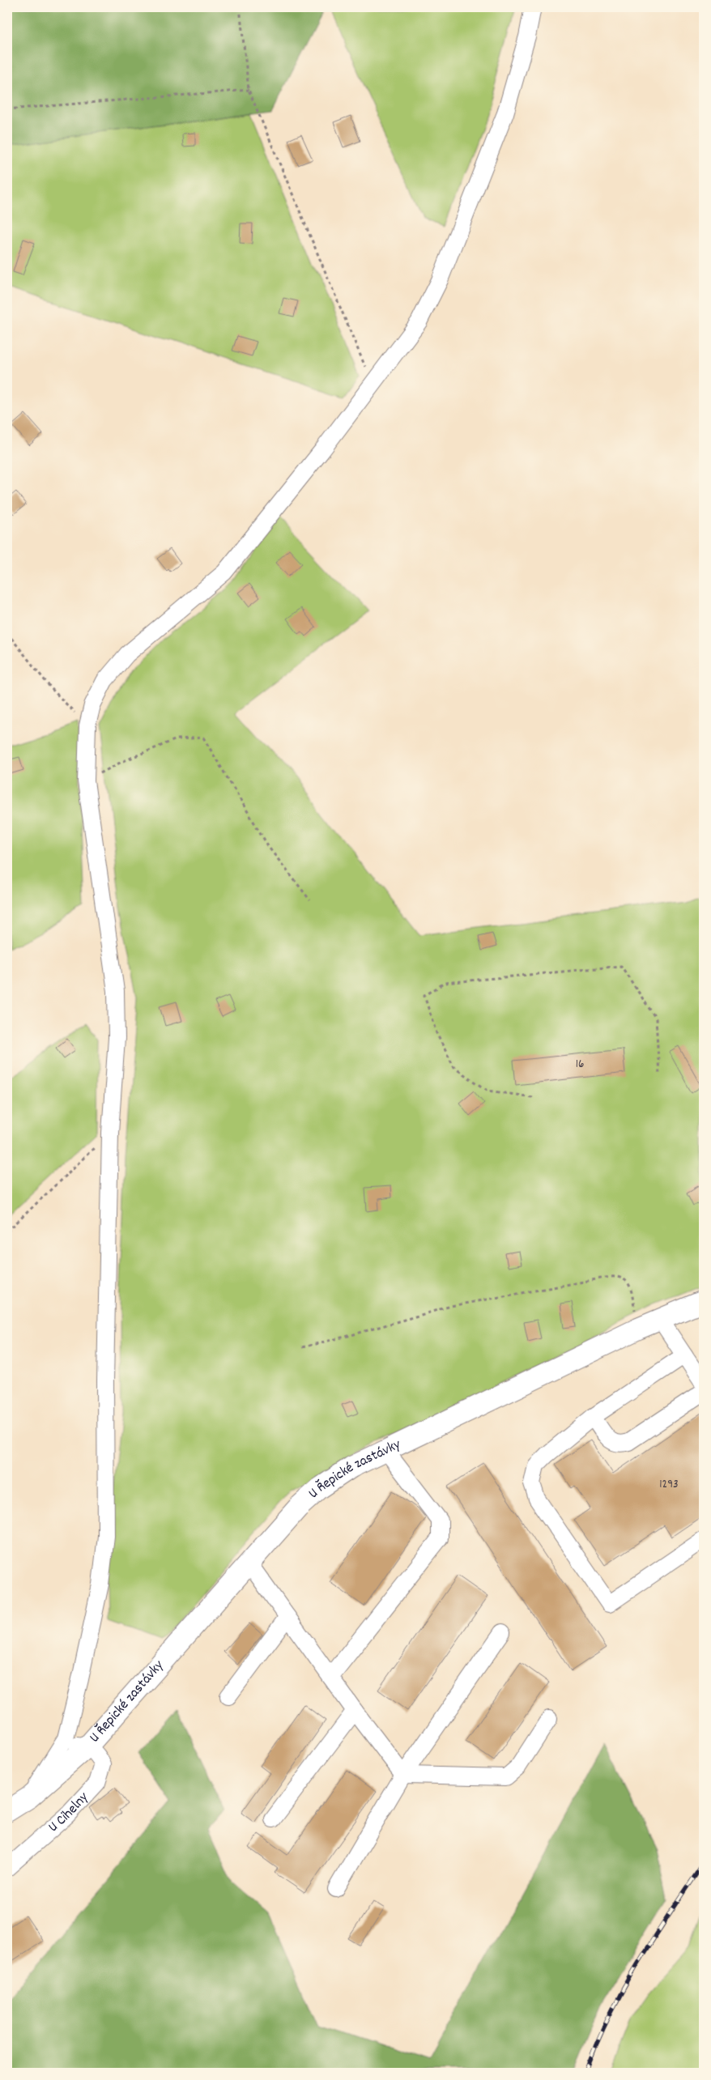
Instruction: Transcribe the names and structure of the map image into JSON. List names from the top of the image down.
{
  "streets": {
    "main road": ["U Řepické zastávky"],
    "street": ["U Cihelny"]
  },
  "crossings": [
    ["U Řepické zastávky", "U Cihelny"]
  ],
  "house_numbers": ["16", "1293"]
}
